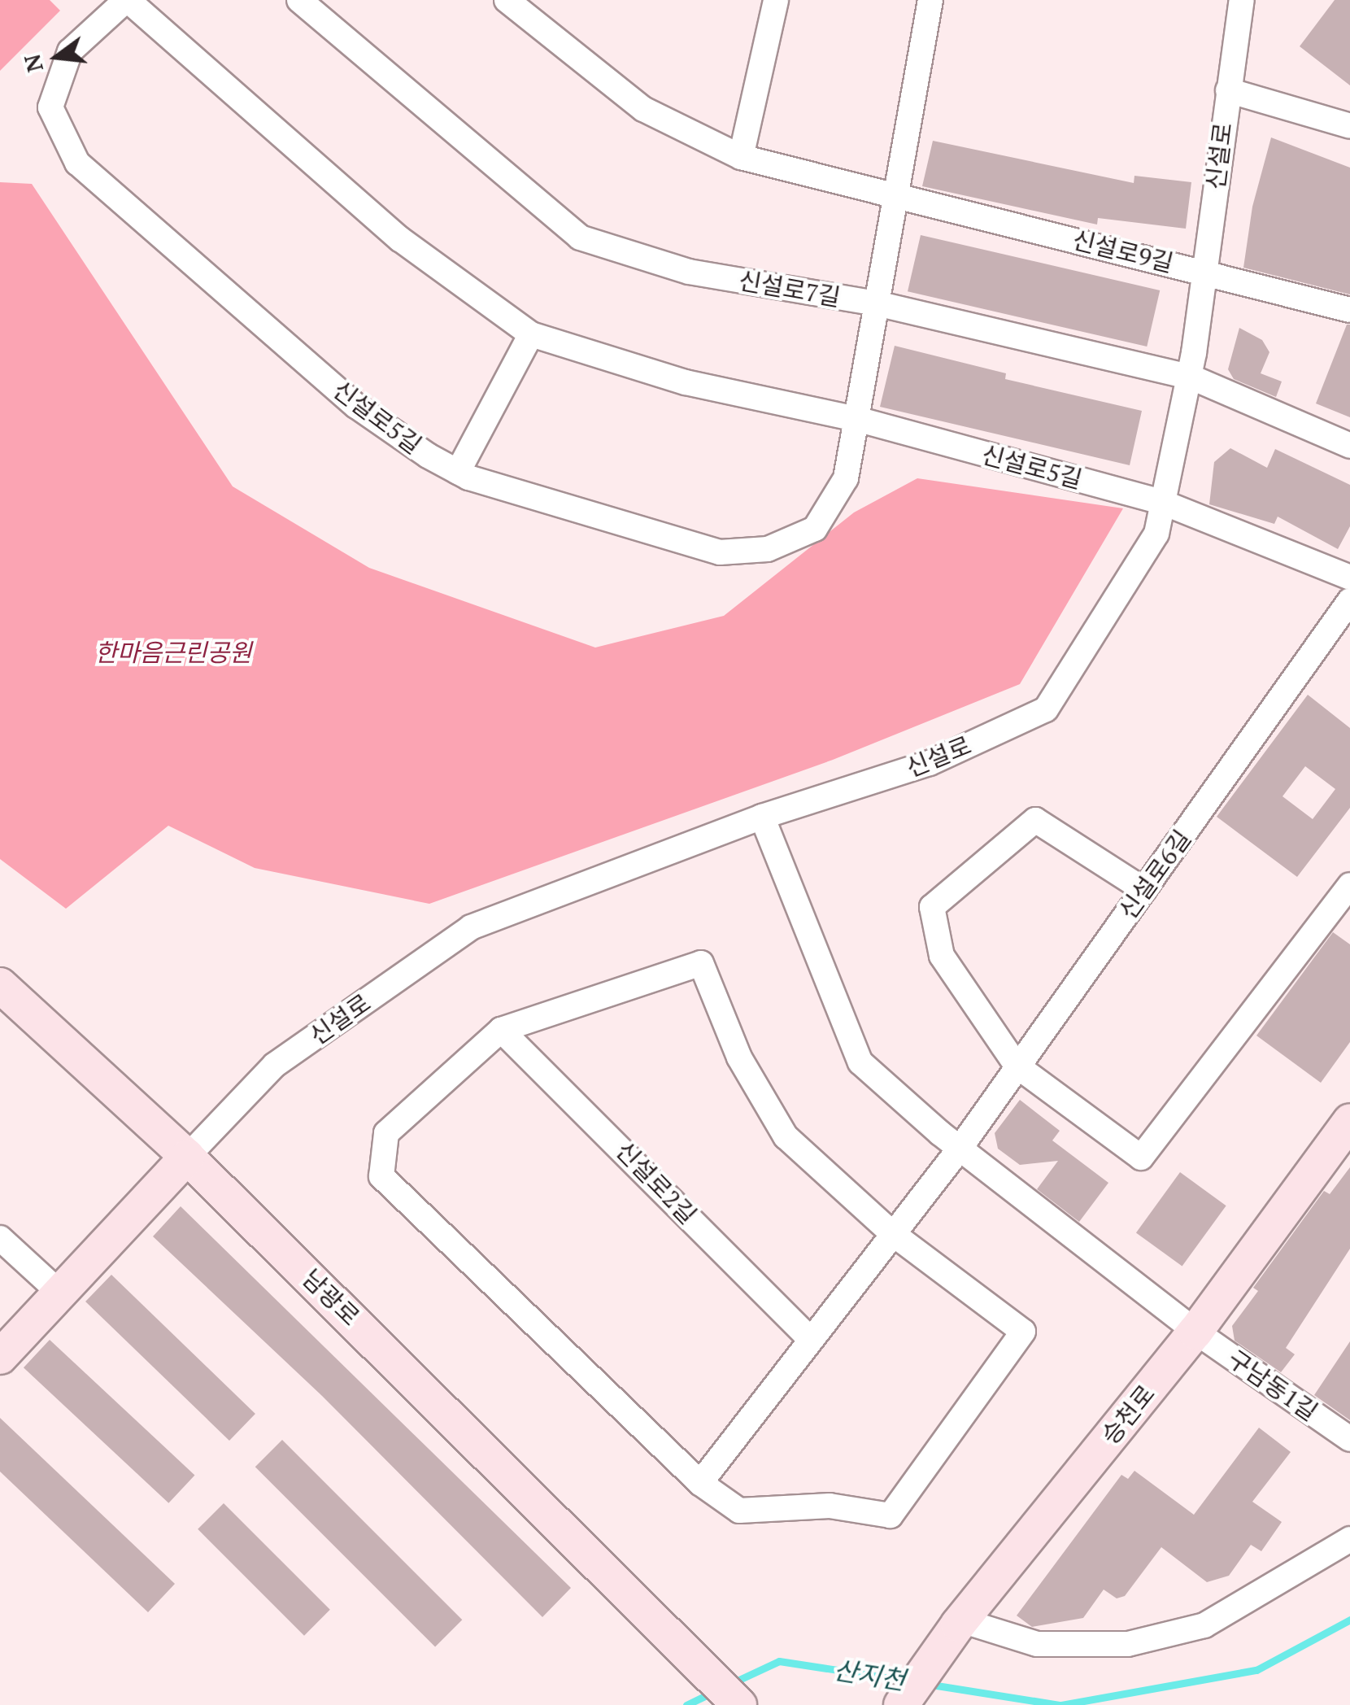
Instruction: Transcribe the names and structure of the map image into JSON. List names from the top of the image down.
{
  "streets": {
    "main road": ["남광로", "승천로"],
    "street": [
      "신설로",
      "신설로9길",
      "신설로7길",
      "신설로5길",
      "신설로6길",
      "신설로2길",
      "구남동1길"
    ]
  },
  "crossings": [
    ["신설로", "신설로9길"],
    ["신설로", "신설로7길"],
    ["신설로", "신설로5길"],
    ["신설로", "남광로"],
    ["신설로", "구남동1길"],
    ["신설로6길", "구남동1길"],
    ["구남동1길", "승천로"]
  ],
  "water": ["산지천"],
  "parks": ["한마음근린공원"],
  "north": "left"
}
